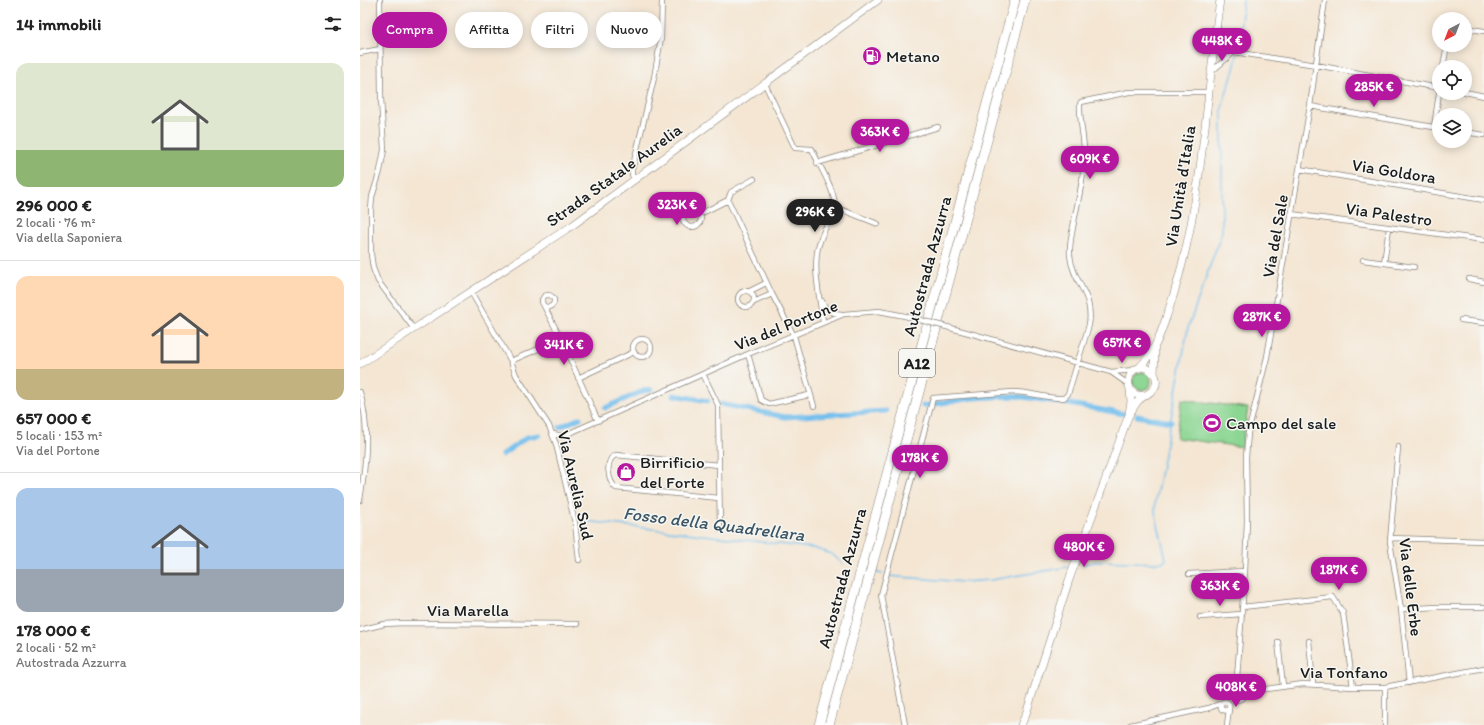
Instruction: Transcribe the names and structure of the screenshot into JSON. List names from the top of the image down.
{
  "streets": {
    "highway": ["Autostrada Azzurra", "A12"],
    "main road": ["Strada Statale Aurelia", "Via Unità d'Italia"],
    "street": [
      "Via Goldora",
      "Via Palestro",
      "Via del Sale",
      "Via del Portone",
      "Via Aurelia Sud",
      "Via delle Erbe",
      "Via Marella",
      "Via Tonfano"
    ]
  },
  "crossings": [
    ["Via Goldora", "Via del Sale"],
    ["Strada Statale Aurelia", "Via Aurelia Sud"],
    ["Via Unità d'Italia", "Via del Portone"],
    ["Via Palestro", "Via del Sale"],
    ["Via del Sale", "Via Tonfano"],
    ["Via del Portone", "Via Aurelia Sud"],
    ["Via delle Erbe", "Via Tonfano"]
  ],
  "water": ["Fosso della Quadrellara"],
  "places": {
    "fuel station": ["Metano"],
    "sports": ["Campo del sale"],
    "shop": ["Birrificio del Forte"]
  },
  "north": "bottom left",
  "page": {
    "heading": "14 immobili",
    "chip": [
      "Compra",
      "Affitta",
      "Filtri",
      "Nuovo"
    ],
    "price": [
      "448K €",
      "285K €",
      "363K €",
      "609K €",
      "323K €",
      "296K €",
      "287K €",
      "657K €",
      "341K €",
      "178K €",
      "480K €",
      "187K €",
      "363K €",
      "408K €"
    ],
    "list": [
      {
        "name": "296 000 €",
        "note": "2 locali · 76 m² · Via della Saponiera"
      },
      {
        "name": "657 000 €",
        "note": "5 locali · 153 m² · Via del Portone"
      },
      {
        "name": "178 000 €",
        "note": "2 locali · 52 m² · Autostrada Azzurra"
      }
    ]
  }
}
